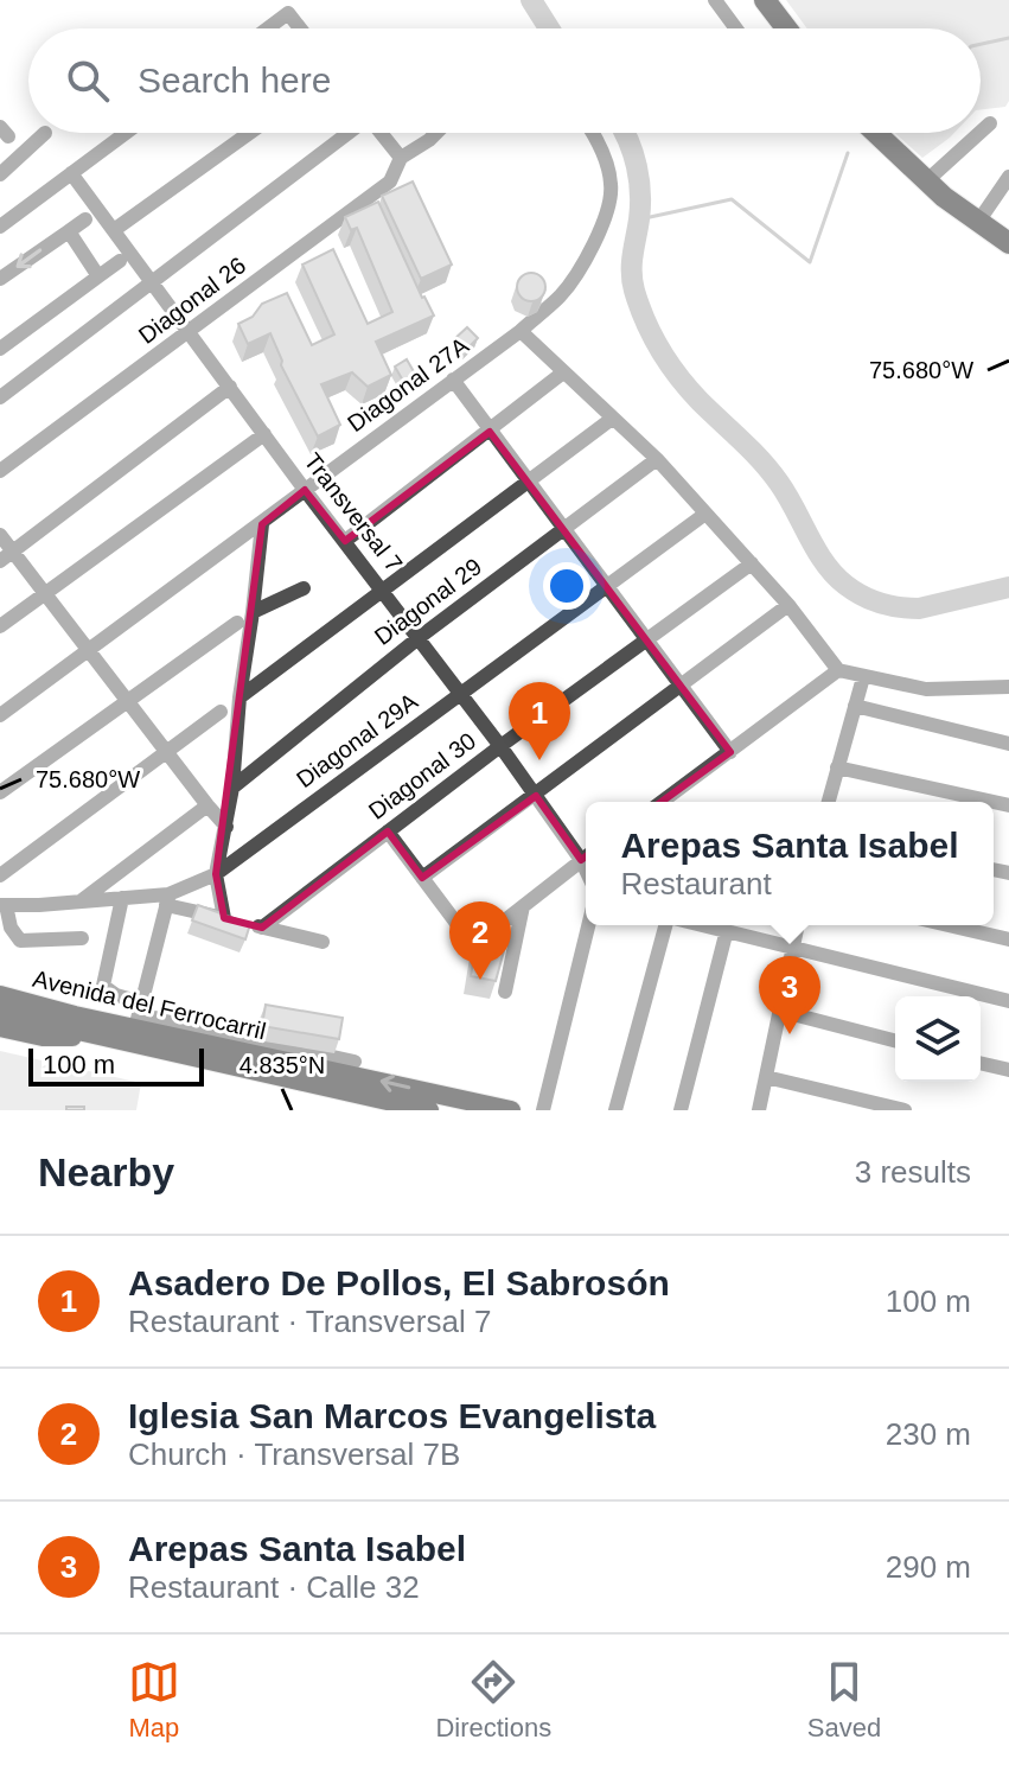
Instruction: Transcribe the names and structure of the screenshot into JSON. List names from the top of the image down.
{
  "streets": {
    "main road": ["Avenida del Ferrocarril"],
    "street": [
      "Diagonal 26",
      "Diagonal 27A",
      "Transversal 7",
      "Diagonal 29",
      "Diagonal 29A",
      "Diagonal 30"
    ]
  },
  "crossings": [
    ["Diagonal 26", "Transversal 7"],
    ["Diagonal 27A", "Transversal 7"],
    ["Transversal 7", "Diagonal 29"],
    ["Transversal 7", "Diagonal 29A"],
    ["Transversal 7", "Diagonal 30"]
  ],
  "scale_bar": "100 m",
  "page": {
    "search": "Search here",
    "pins": ["1", "2", "3"],
    "popup": ["Arepas Santa Isabel", "Restaurant"],
    "scale": "100 m",
    "heading": ["Nearby", "3 results"],
    "list": [
      {
        "mark": "1",
        "name": "Asadero De Pollos, El Sabrosón",
        "note": "Restaurant · Transversal 7",
        "value": "100 m"
      },
      {
        "mark": "2",
        "name": "Iglesia San Marcos Evangelista",
        "note": "Church · Transversal 7B",
        "value": "230 m"
      },
      {
        "mark": "3",
        "name": "Arepas Santa Isabel",
        "note": "Restaurant · Calle 32",
        "value": "290 m"
      }
    ],
    "nav": ["Map", "Directions", "Saved"]
  },
  "coordinates": ["75.680°W", "4.835°N"]
}
